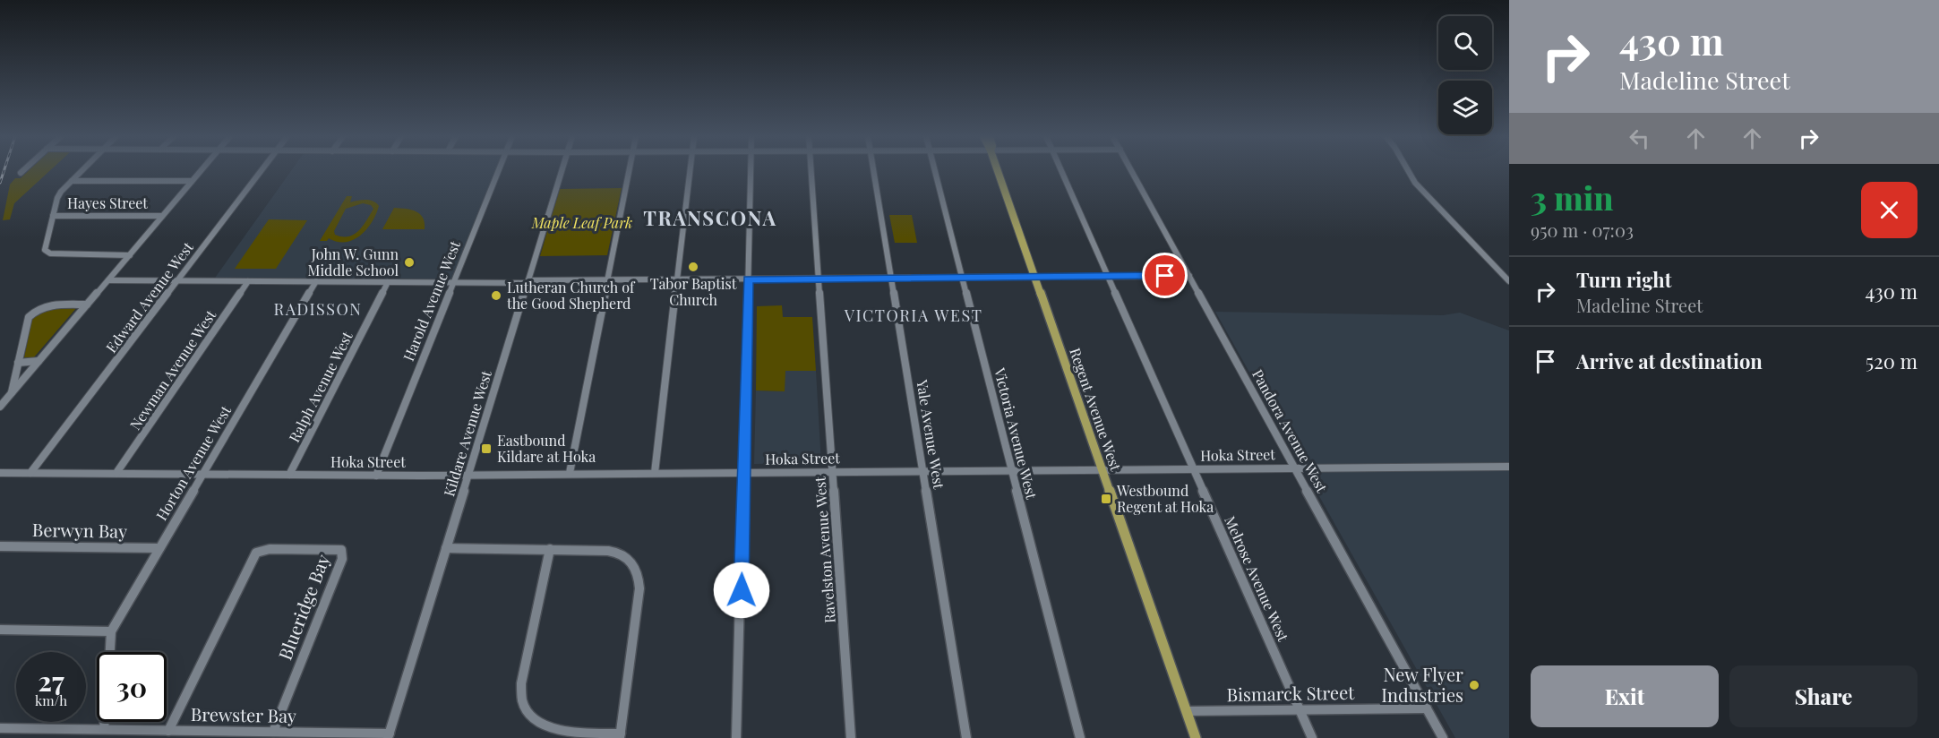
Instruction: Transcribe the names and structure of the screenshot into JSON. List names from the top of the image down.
{
  "streets": {
    "main road": ["Regent Avenue West"],
    "street": [
      "Hayes Street",
      "Edward Avenue West",
      "Harold Avenue West",
      "Newman Avenue West",
      "Ralph Avenue West",
      "Pandora Avenue West",
      "Kildare Avenue West",
      "Victoria Avenue West",
      "Yale Avenue West",
      "Hoka Street",
      "Horton Avenue West",
      "Berwyn Bay",
      "Ravelston Avenue West",
      "Melrose Avenue West",
      "Blueridge Bay",
      "Bismarck Street",
      "Brewster Bay"
    ]
  },
  "crossings": [
    ["Edward Avenue West", "Hoka Street"],
    ["Harold Avenue West", "Hoka Street"],
    ["Newman Avenue West", "Hoka Street"],
    ["Ralph Avenue West", "Hoka Street"],
    ["Regent Avenue West", "Hoka Street"],
    ["Regent Avenue West", "Bismarck Street"],
    ["Pandora Avenue West", "Hoka Street"],
    ["Pandora Avenue West", "Bismarck Street"],
    ["Kildare Avenue West", "Hoka Street"],
    ["Kildare Avenue West", "Brewster Bay"],
    ["Victoria Avenue West", "Hoka Street"],
    ["Yale Avenue West", "Hoka Street"],
    ["Hoka Street", "Horton Avenue West"],
    ["Hoka Street", "Ravelston Avenue West"],
    ["Hoka Street", "Melrose Avenue West"],
    ["Horton Avenue West", "Berwyn Bay"],
    ["Horton Avenue West", "Brewster Bay"],
    ["Melrose Avenue West", "Bismarck Street"],
    ["Blueridge Bay", "Brewster Bay"]
  ],
  "districts": ["TRANSCONA", "RADISSON", "VICTORIA WEST"],
  "parks": ["Maple Leaf Park"],
  "places": {
    "other": [
      "John W. Gunn Middle School",
      "Tabor Baptist Church",
      "Lutheran Church of the Good Shepherd",
      "New Flyer Industries"
    ],
    "transit": ["Eastbound Kildare at Hoka", "Westbound Regent at Hoka"]
  },
  "page": {
    "turn": ["430 m", "Madeline Street"],
    "heading": ["3 min", "950 m · 07:03"],
    "list": [
      {
        "name": "Turn right",
        "note": "Madeline Street",
        "value": "430 m"
      },
      {
        "name": "Arrive at destination",
        "value": "520 m"
      }
    ],
    "speed": "27 km/h",
    "limit": "30",
    "buttons": ["Exit", "Share"]
  }
}
